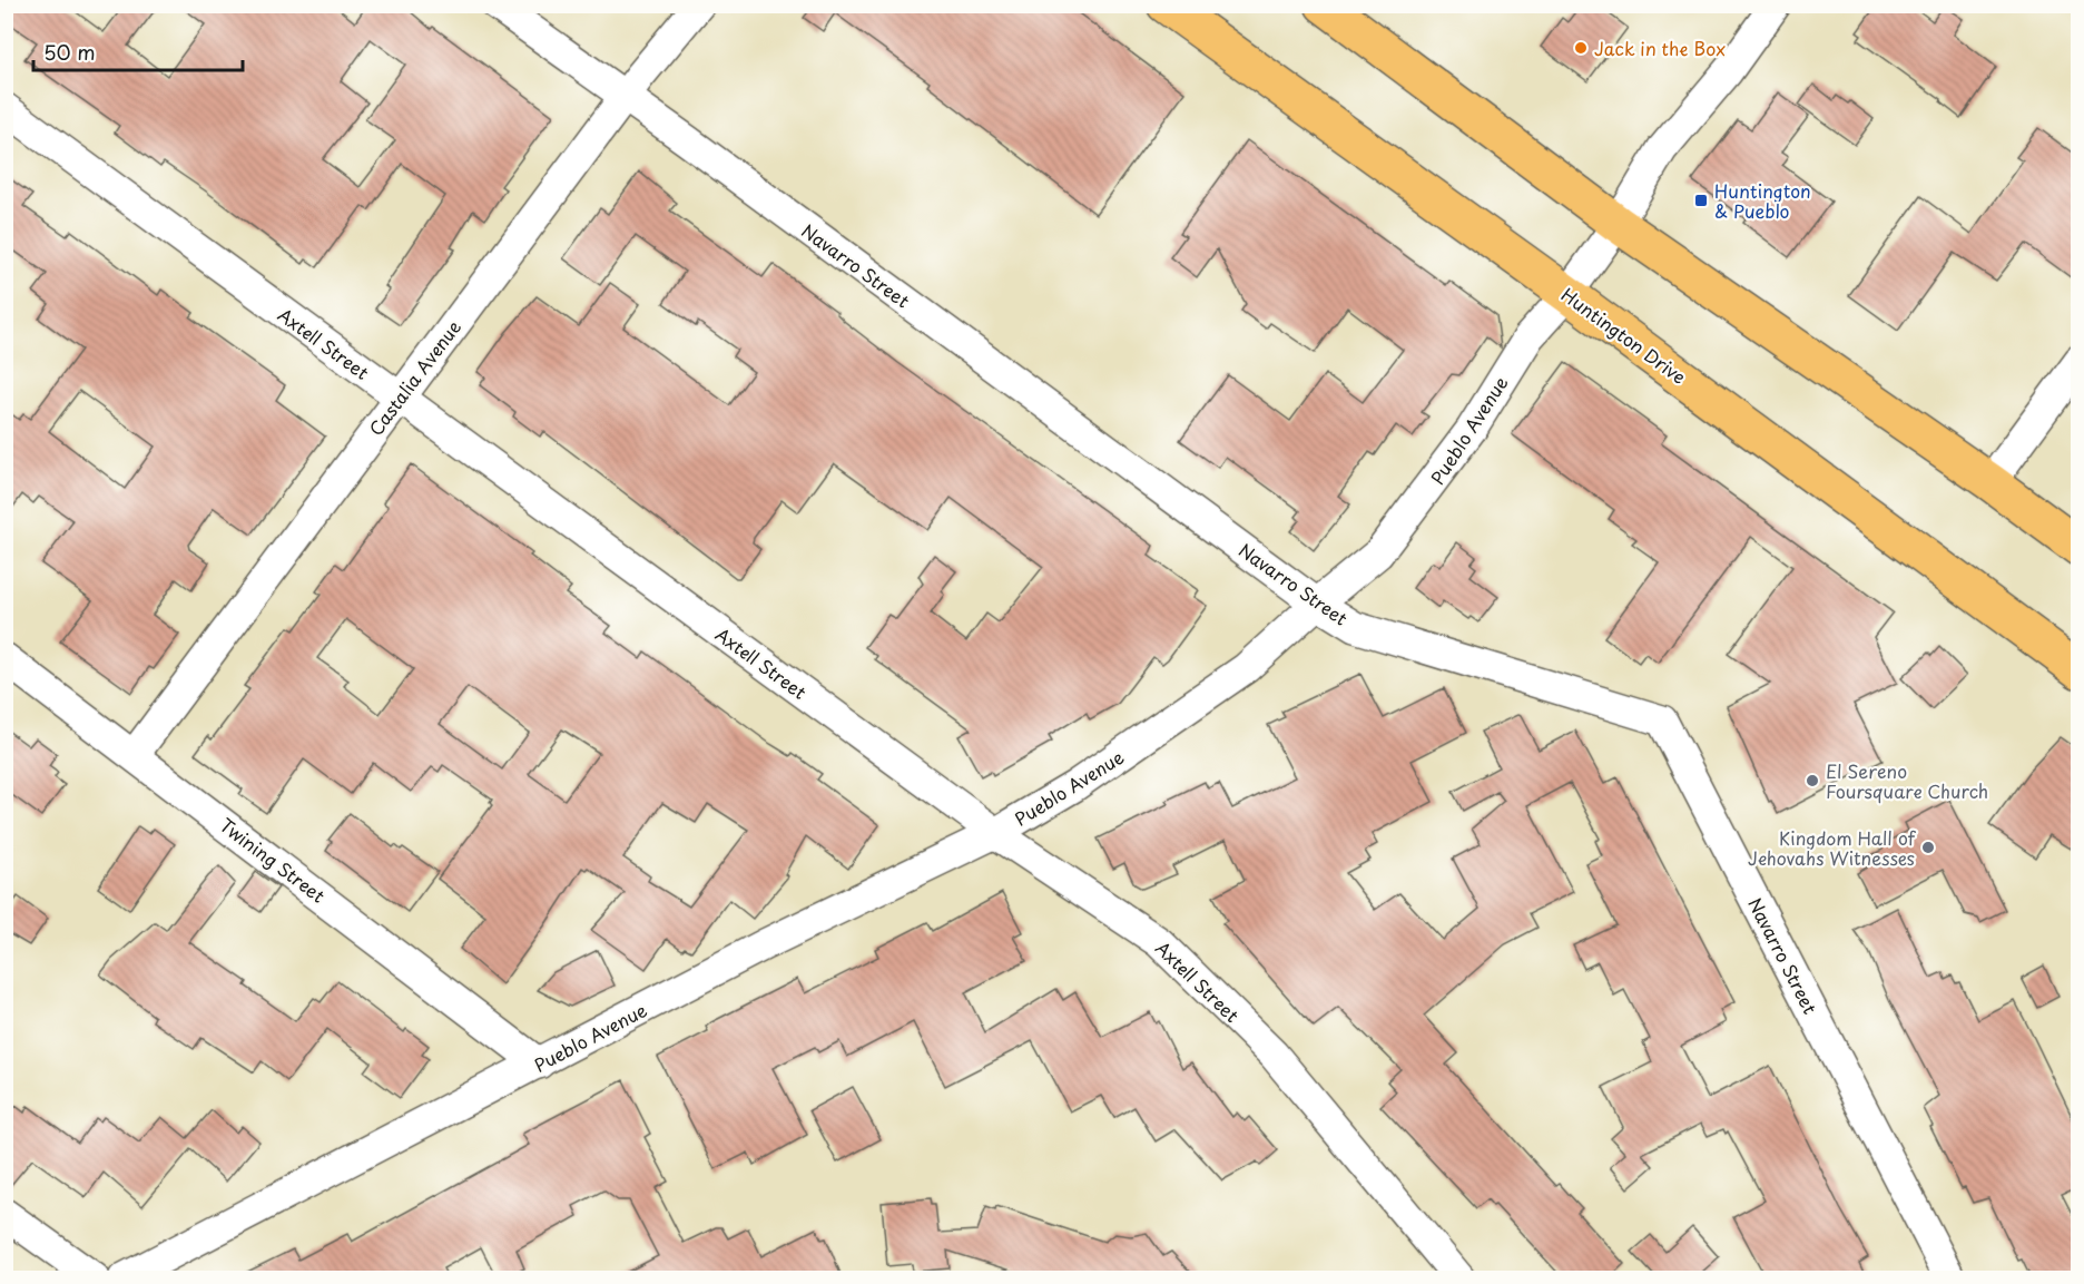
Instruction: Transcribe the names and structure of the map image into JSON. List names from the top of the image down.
{
  "streets": {
    "main road": ["Huntington Drive"],
    "street": [
      "Navarro Street",
      "Axtell Street",
      "Castalia Avenue",
      "Pueblo Avenue",
      "Twining Street"
    ]
  },
  "crossings": [
    ["Navarro Street", "Castalia Avenue"],
    ["Navarro Street", "Pueblo Avenue"],
    ["Huntington Drive", "Pueblo Avenue"],
    ["Axtell Street", "Castalia Avenue"],
    ["Axtell Street", "Pueblo Avenue"],
    ["Castalia Avenue", "Twining Street"],
    ["Pueblo Avenue", "Twining Street"]
  ],
  "places": {
    "other": ["Jack in the Box", "El Sereno Foursquare Church", "Kingdom Hall of Jehovahs Witnesses"],
    "transit": ["Huntington & Pueblo"]
  },
  "scale_bar": "50 m"
}
